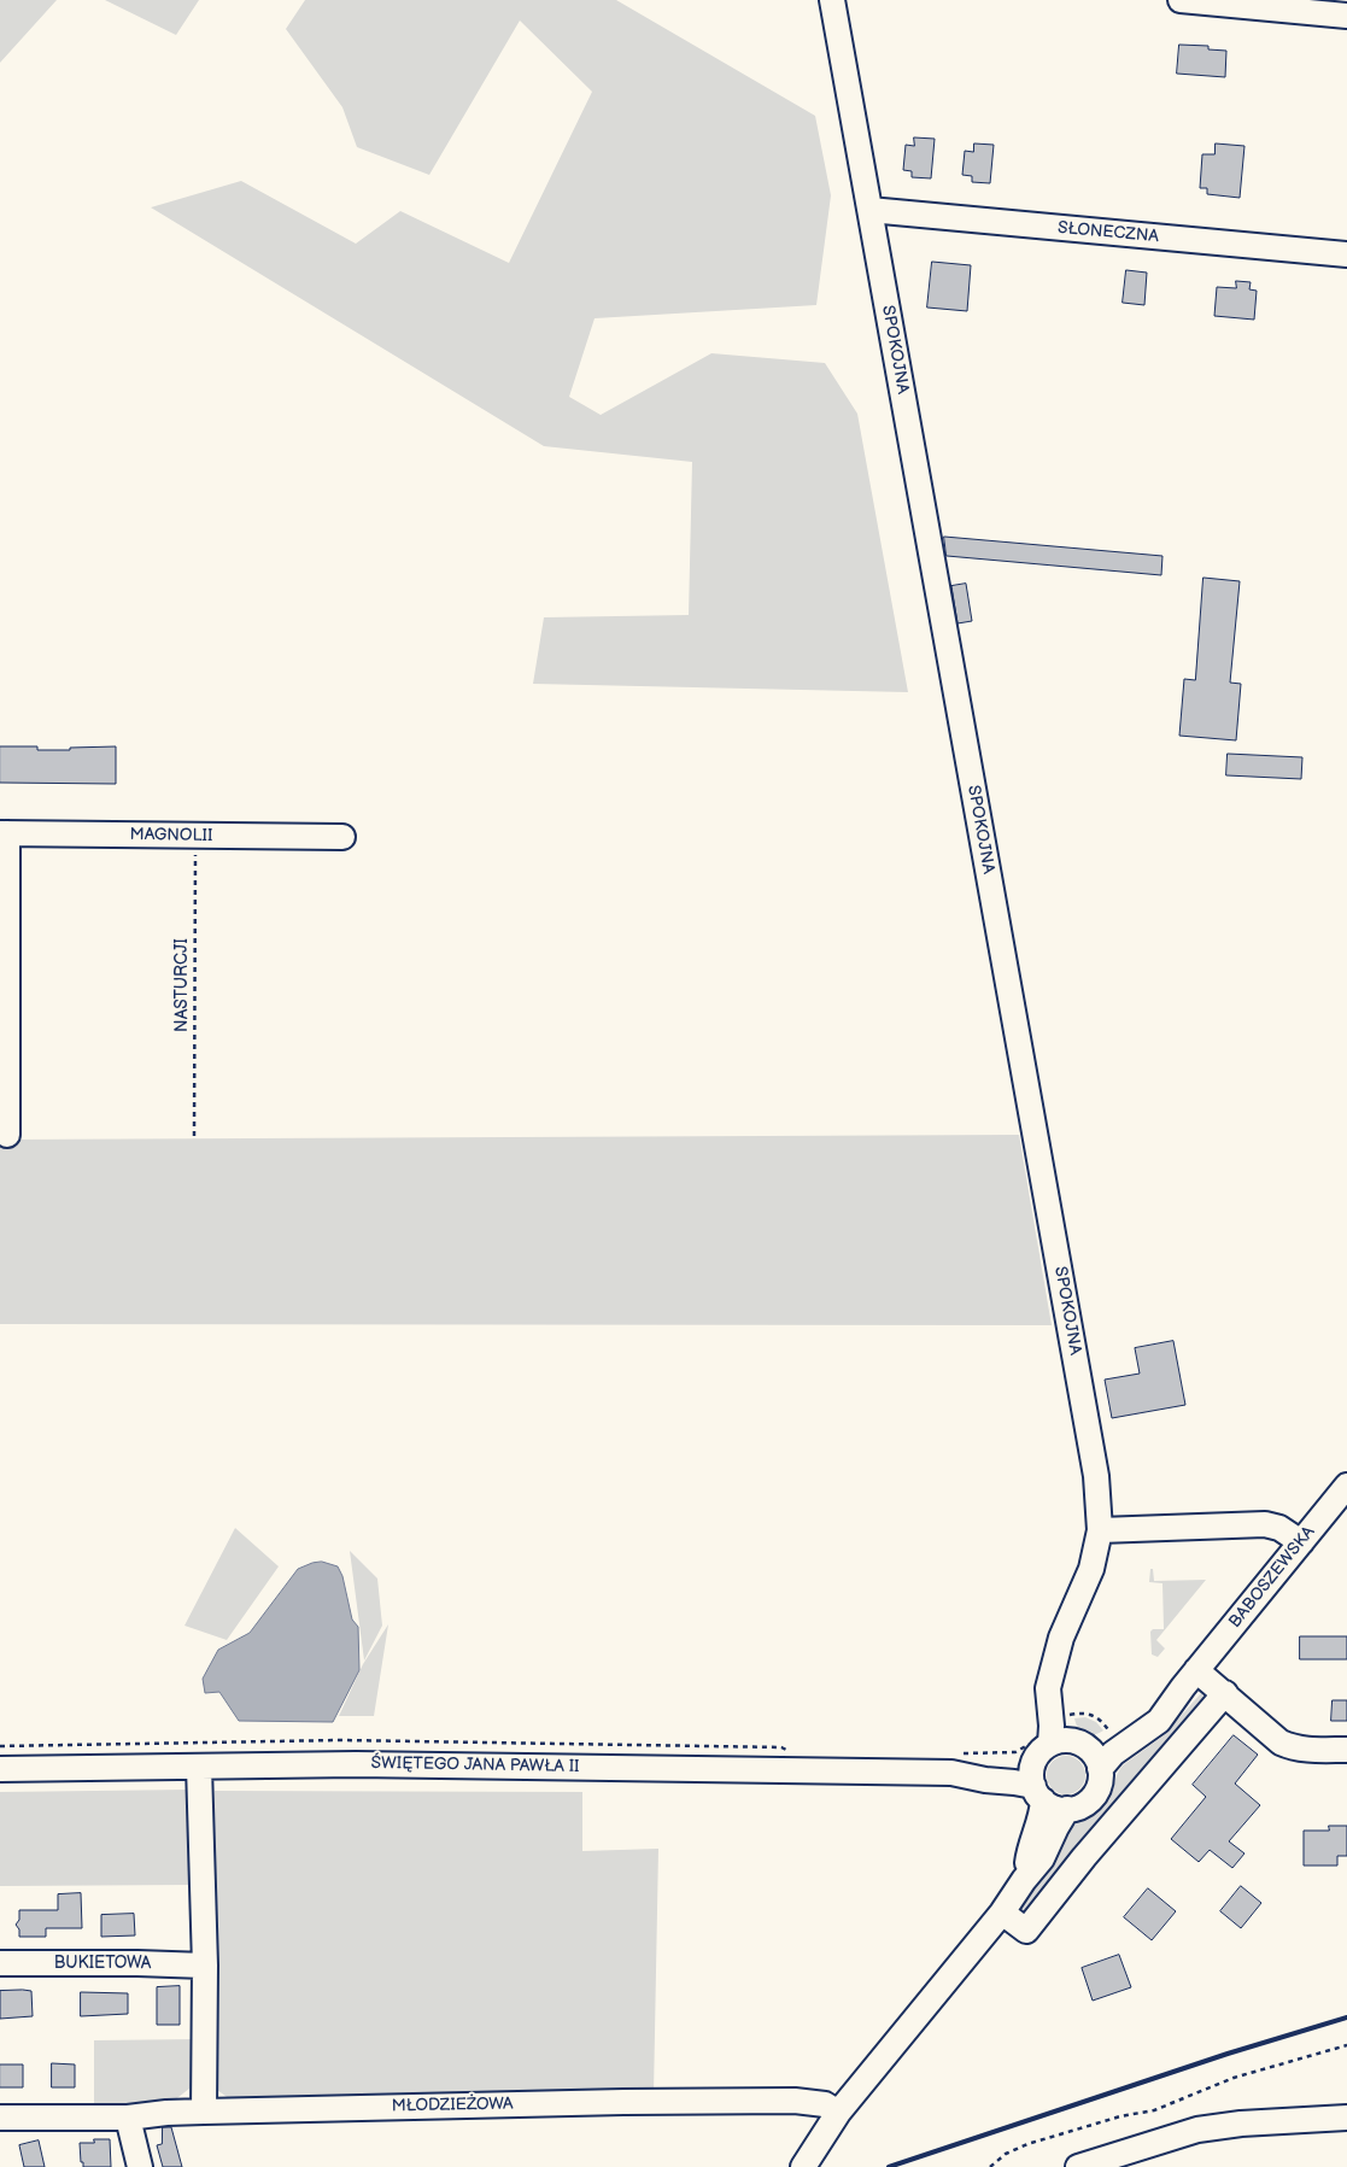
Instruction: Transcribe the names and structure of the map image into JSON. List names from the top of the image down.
{
  "streets": {
    "street": [
      "SŁONECZNA",
      "SPOKOJNA",
      "MAGNOLII",
      "BABOSZEWSKA",
      "ŚWIĘTEGO JANA PAWŁA II",
      "BUKIETOWA",
      "MŁODZIEŻOWA"
    ],
    "path": ["NASTURCJI"]
  },
  "crossings": [
    ["SŁONECZNA", "SPOKOJNA"],
    ["SPOKOJNA", "BABOSZEWSKA"],
    ["SPOKOJNA", "ŚWIĘTEGO JANA PAWŁA II"],
    ["MAGNOLII", "NASTURCJI"],
    ["BABOSZEWSKA", "ŚWIĘTEGO JANA PAWŁA II"]
  ]
}
